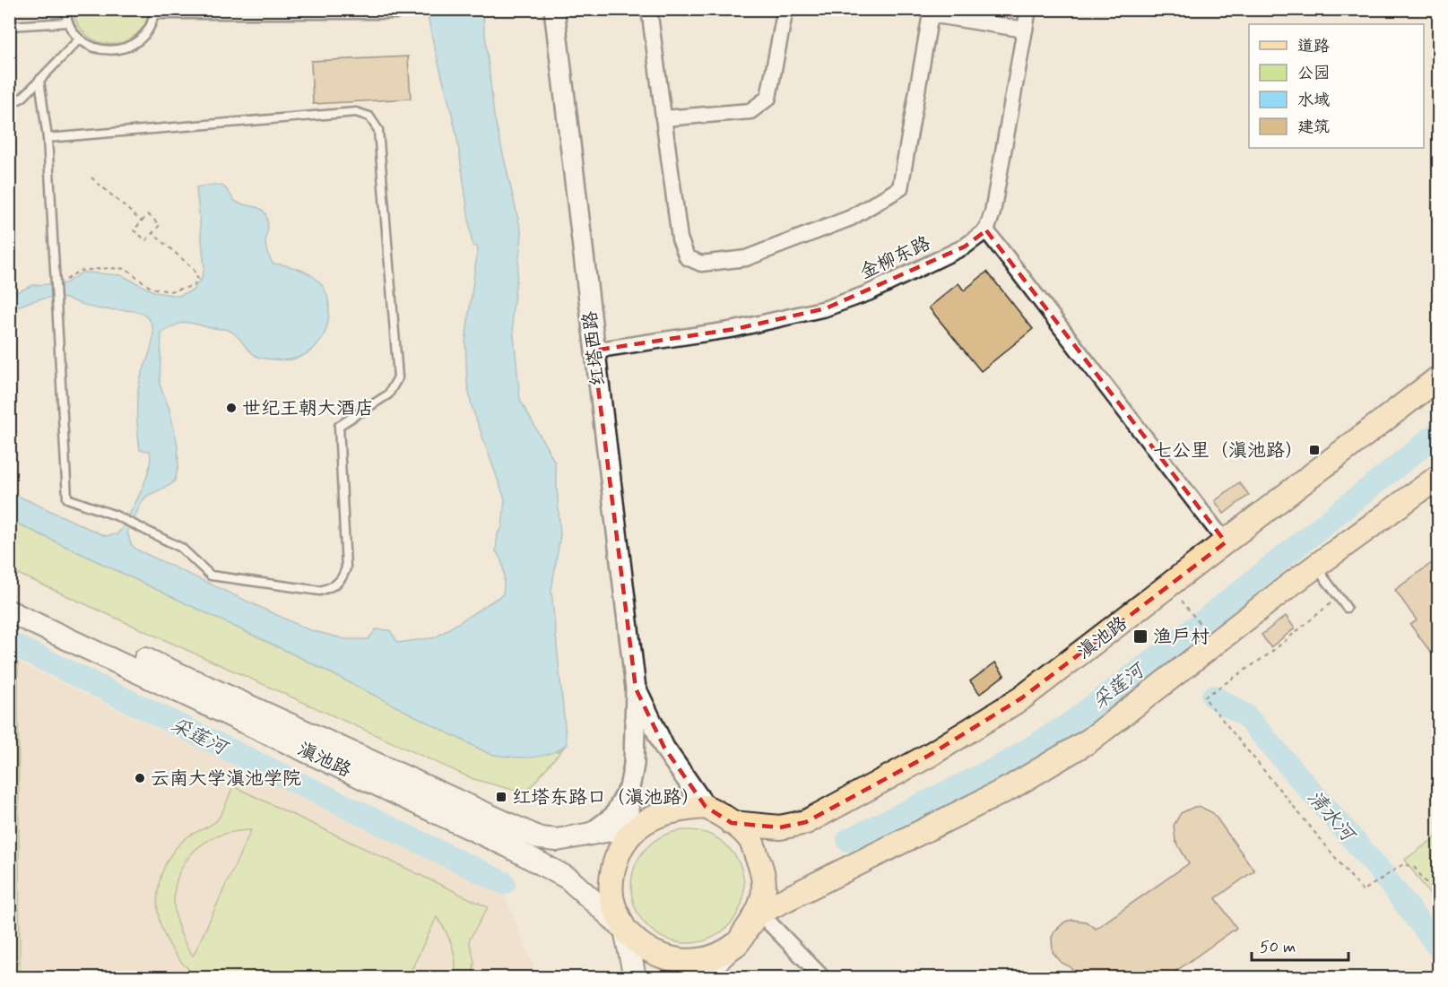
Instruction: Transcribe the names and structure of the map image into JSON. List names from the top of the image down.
{
  "streets": {
    "main road": ["滇池路"],
    "street": ["金柳东路", "红塔西路"]
  },
  "crossings": [
    ["金柳东路", "红塔西路"]
  ],
  "water": ["采莲河", "清水河"],
  "places": {
    "other": ["世纪王朝大酒店", "云南大学滇池学院"],
    "transit": ["七公里（滇池路）", "渔户村", "红塔东路口（滇池路）"]
  },
  "legend": [
    "道路",
    "公园",
    "水域",
    "建筑"
  ],
  "scale_bar": "50 m"
}
